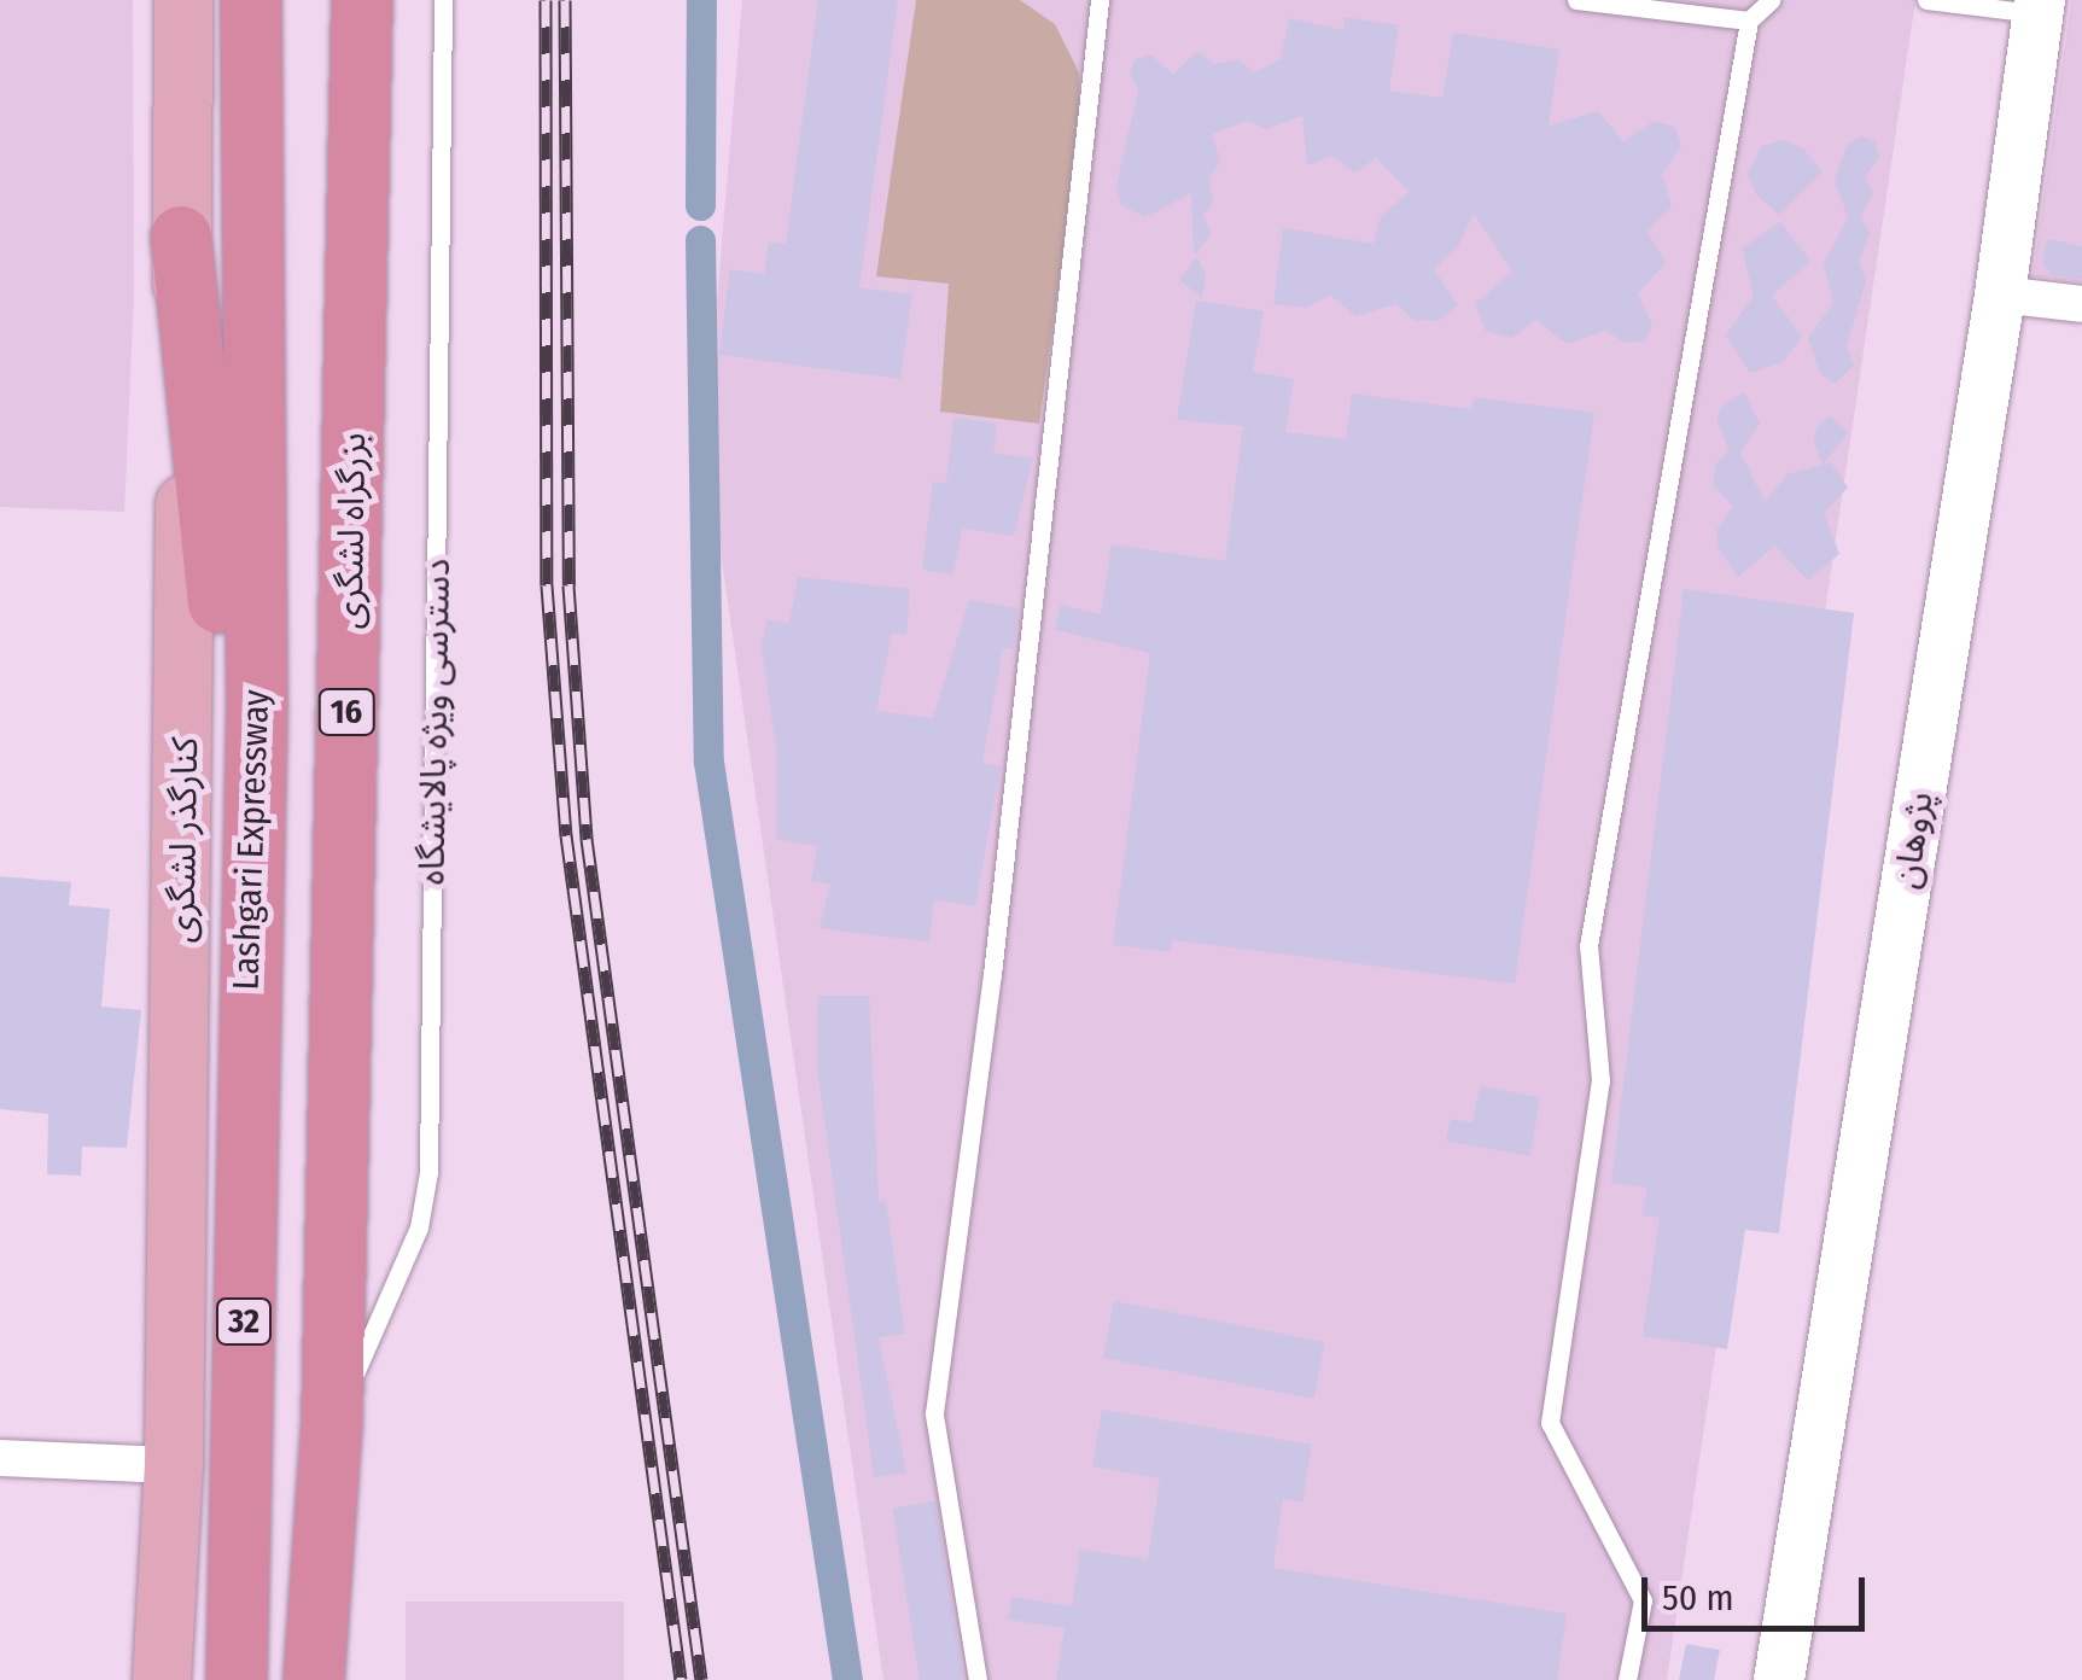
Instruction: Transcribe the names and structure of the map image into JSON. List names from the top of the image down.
{
  "streets": {
    "highway": [
      "بزرگراه لشگری",
      "16",
      "Lashgari Expressway",
      "32"
    ],
    "main road": ["کنارگذر لشگری", "پژوهان"],
    "lane": ["دسترسی ویژه پالایشگاه"]
  },
  "crossings": [
    ["بزرگراه لشگری", "دسترسی ویژه پالایشگاه"]
  ],
  "scale_bar": "50 m"
}
